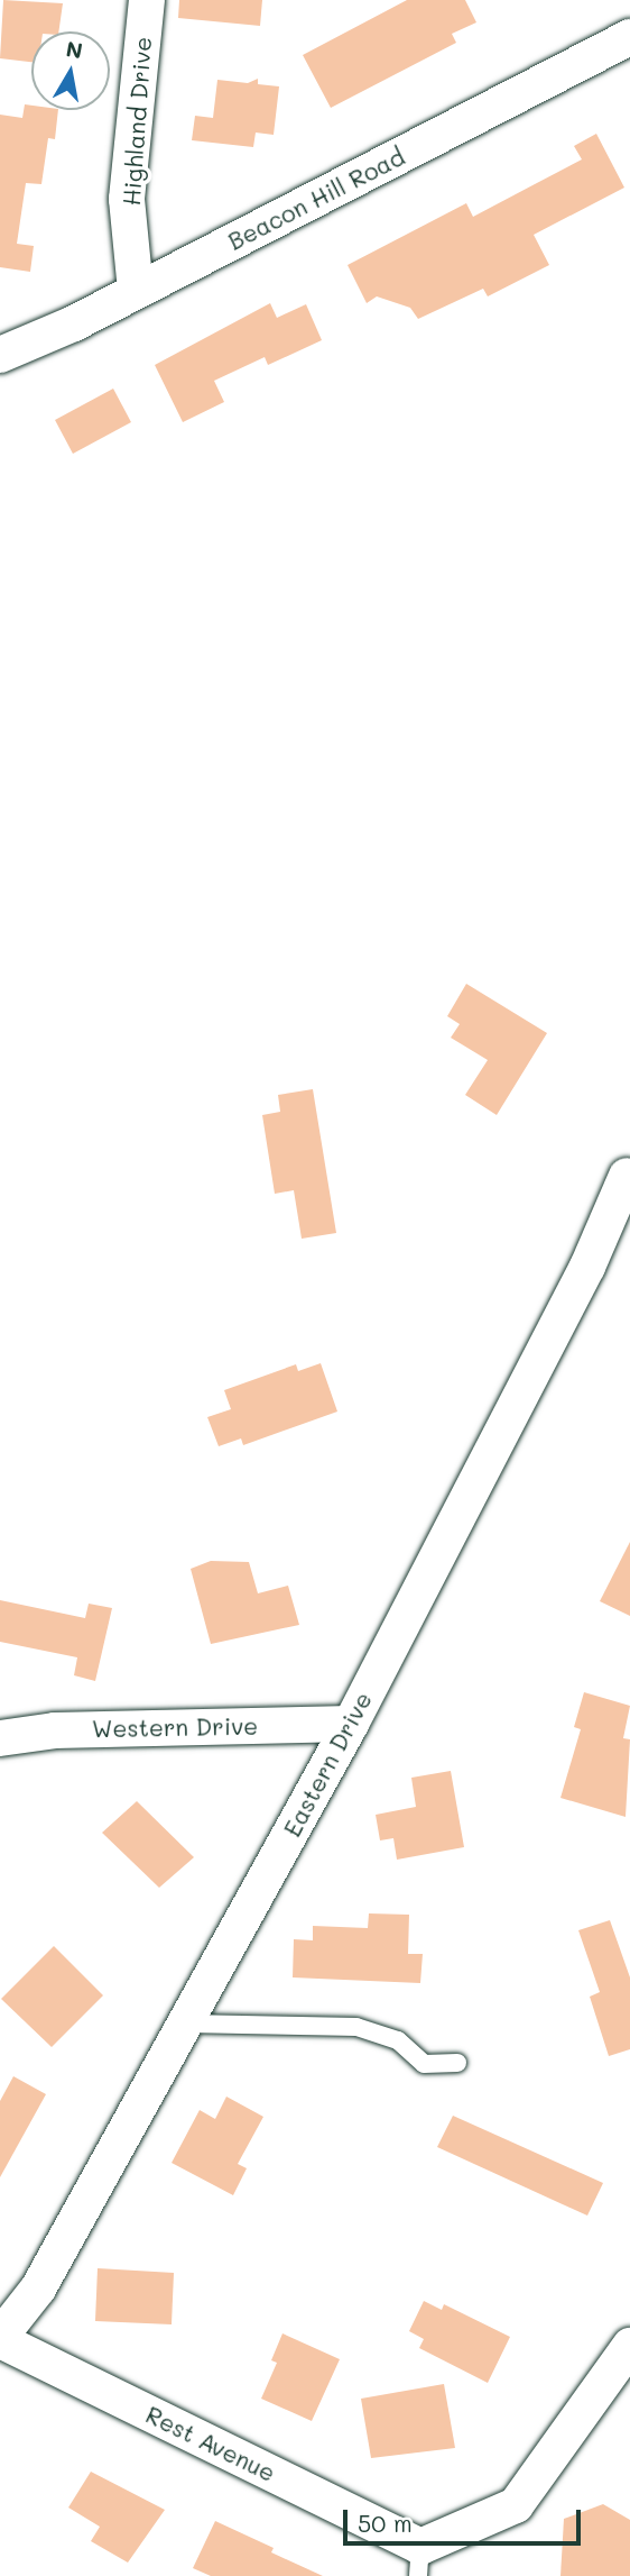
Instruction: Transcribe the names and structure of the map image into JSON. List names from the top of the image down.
{
  "streets": {
    "street": [
      "Highland Drive",
      "Beacon Hill Road",
      "Western Drive",
      "Eastern Drive",
      "Rest Avenue"
    ]
  },
  "crossings": [
    ["Highland Drive", "Beacon Hill Road"],
    ["Western Drive", "Eastern Drive"],
    ["Eastern Drive", "Rest Avenue"]
  ],
  "scale_bar": "50 m",
  "north": "top"
}
